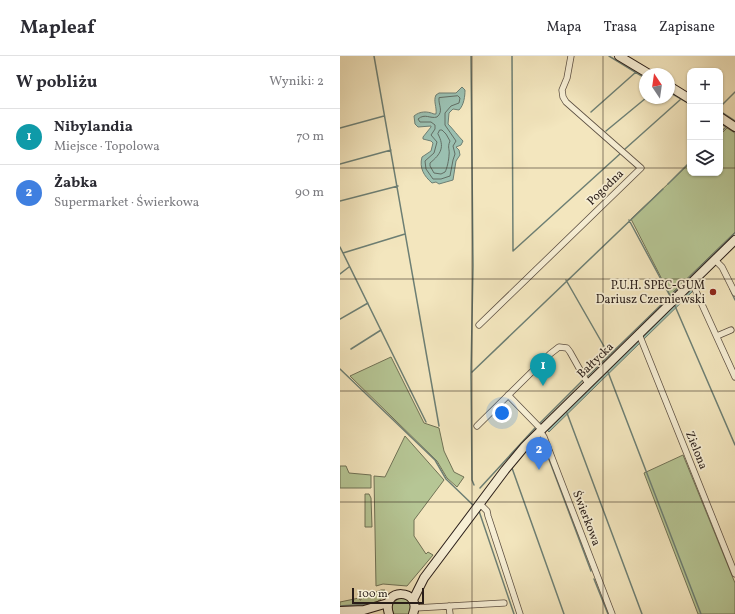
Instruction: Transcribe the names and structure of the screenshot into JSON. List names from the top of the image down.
{
  "streets": {
    "main road": ["Bałtycka"],
    "street": ["Pogodna", "Zielona", "Świerkowa"]
  },
  "crossings": [
    ["Bałtycka", "Zielona"],
    ["Bałtycka", "Świerkowa"]
  ],
  "places": ["P.U.H. SPEC-GUM Dariusz Czerniewski"],
  "scale_bar": "100 m",
  "north": "top",
  "page": {
    "header": "Mapleaf",
    "nav": ["Mapa", "Trasa", "Zapisane"],
    "heading": ["W pobliżu", "Wyniki: 2"],
    "map_buttons": ["+", "−"],
    "list": [
      {
        "mark": "1",
        "name": "Nibylandia",
        "note": "Miejsce · Topolowa",
        "value": "70 m"
      },
      {
        "mark": "2",
        "name": "Żabka",
        "note": "Supermarket · Świerkowa",
        "value": "90 m"
      }
    ],
    "pins": ["1", "2"],
    "scale": "100 m"
  }
}
